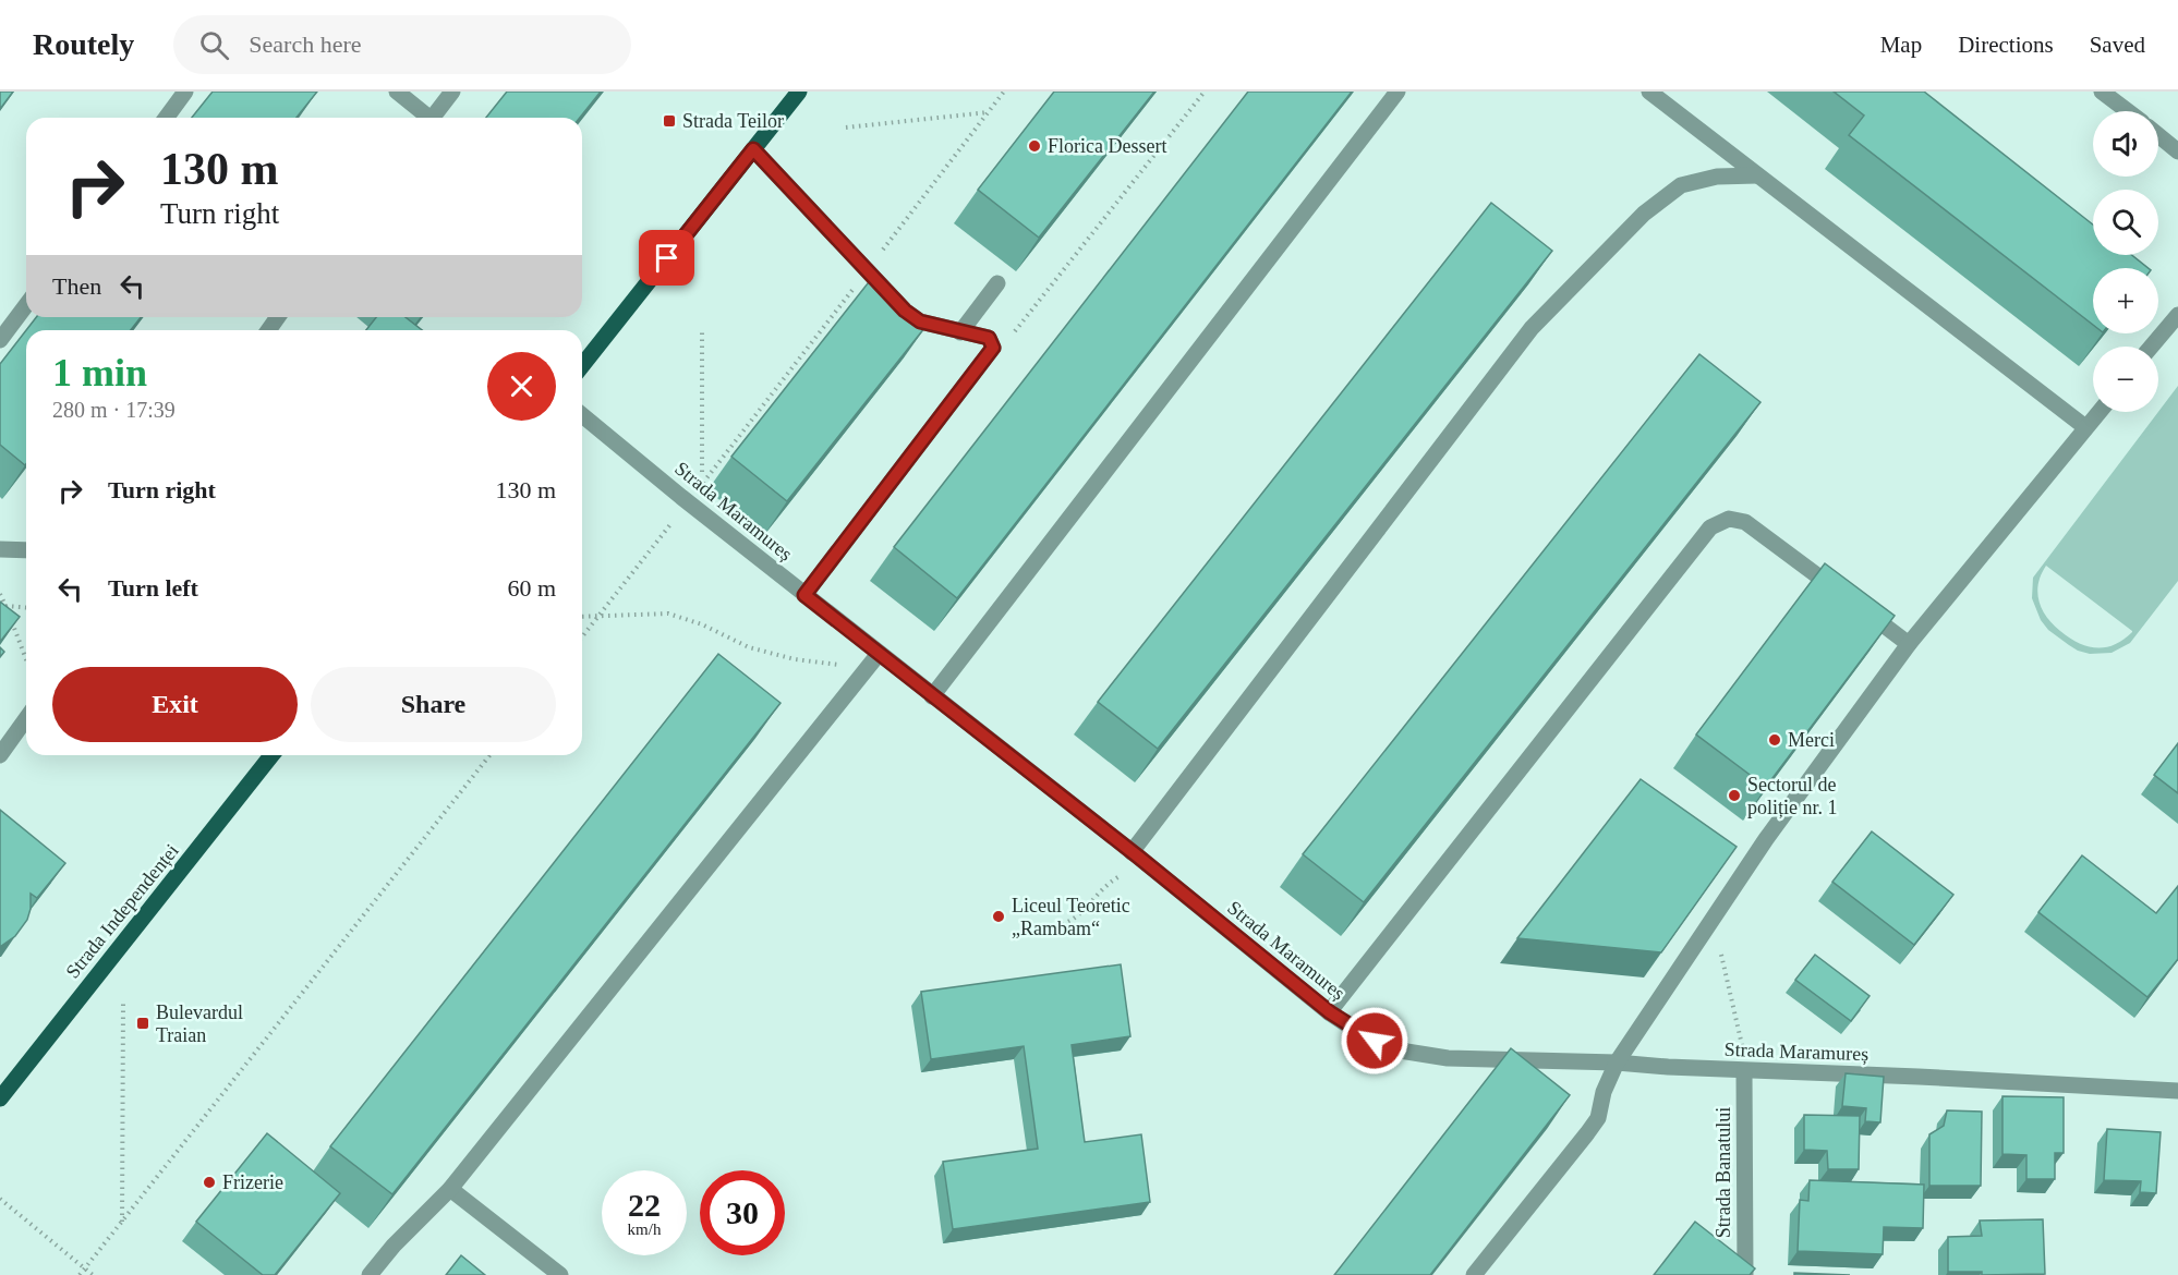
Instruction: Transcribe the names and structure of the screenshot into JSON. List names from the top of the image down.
{
  "streets": {
    "main road": ["Strada Independenței"],
    "street": ["Strada Maramureș", "Strada Banatului"]
  },
  "crossings": [
    ["Strada Maramureș", "Strada Banatului"]
  ],
  "places": {
    "transit": ["Strada Teilor", "Bulevardul Traian"],
    "other": [
      "Florica Dessert",
      "Merci",
      "Sectorul de poliție nr. 1",
      "Liceul Teoretic „Rambam“",
      "Frizerie"
    ]
  },
  "page": {
    "header": "Routely",
    "search": "Search here",
    "nav": ["Map", "Directions", "Saved"],
    "map_buttons": ["+", "−"],
    "turn": ["130 m", "Turn right"],
    "then": "Then",
    "heading": ["1 min", "280 m · 17:39"],
    "list": [
      {
        "name": "Turn right",
        "value": "130 m"
      },
      {
        "name": "Turn left",
        "value": "60 m"
      }
    ],
    "buttons": ["Exit", "Share"],
    "speed": "22 km/h",
    "limit": "30"
  }
}
